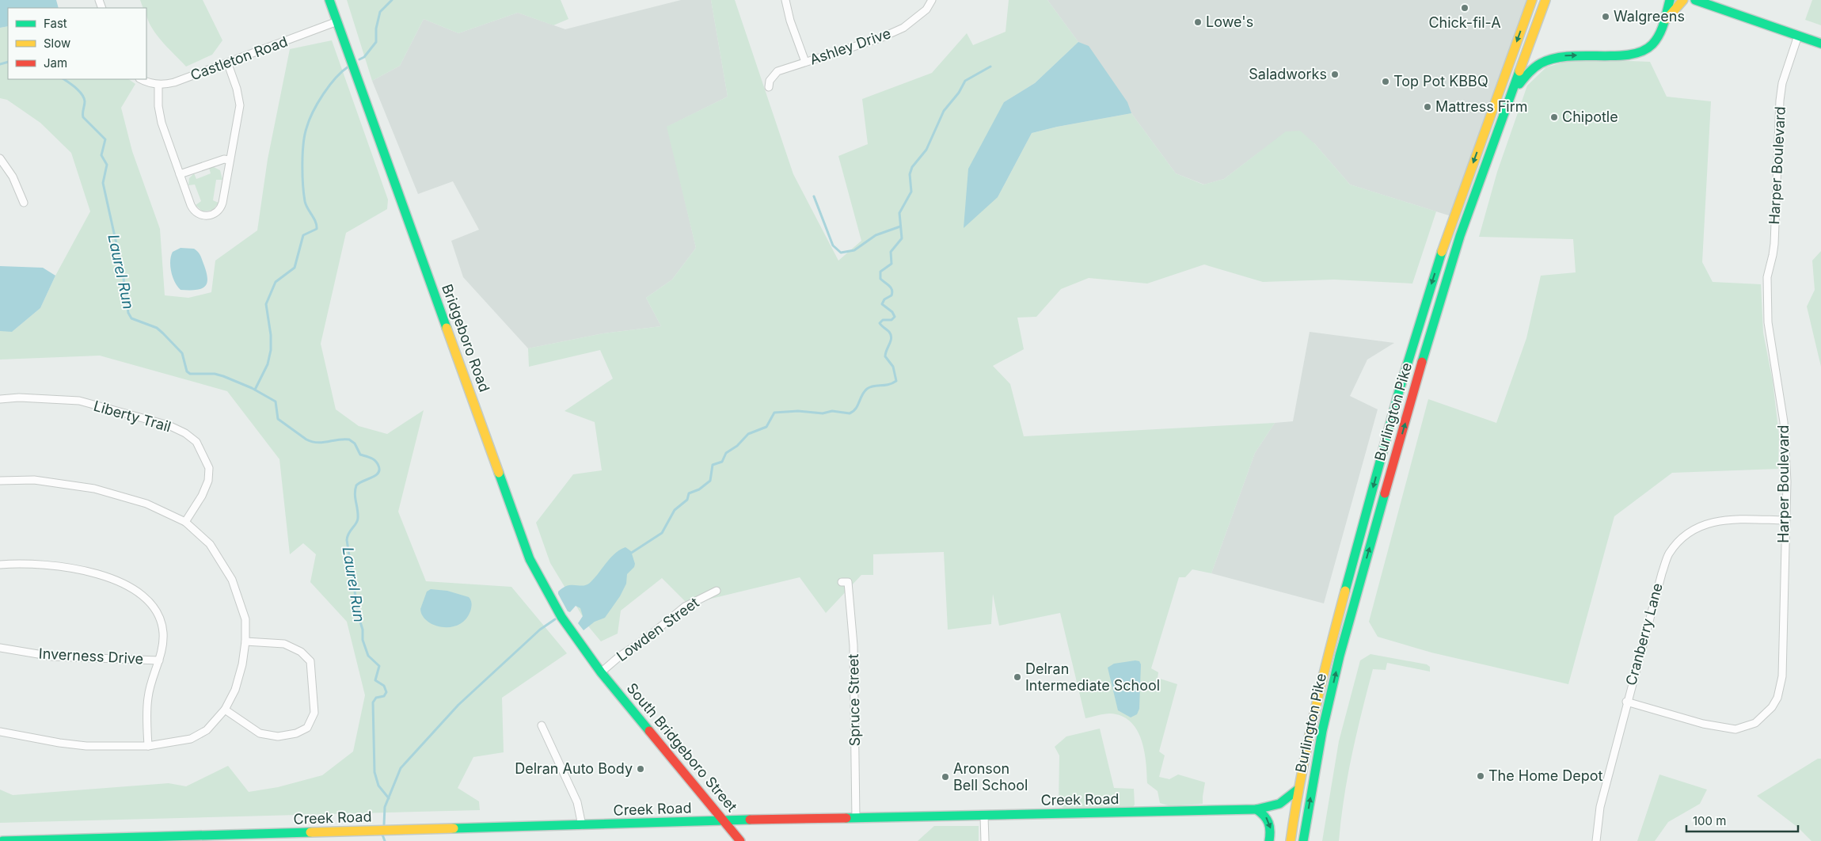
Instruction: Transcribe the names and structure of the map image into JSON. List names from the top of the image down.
{
  "streets": {
    "main road": [
      "Bridgeboro Road",
      "Burlington Pike",
      "South Bridgeboro Street",
      "Creek Road"
    ],
    "street": [
      "Ashley Drive",
      "Castleton Road",
      "Harper Boulevard",
      "Liberty Trail",
      "Lowden Street",
      "Cranberry Lane",
      "Inverness Drive",
      "Spruce Street"
    ]
  },
  "crossings": [
    ["Castleton Road", "Bridgeboro Road"],
    ["Harper Boulevard", "Cranberry Lane"],
    ["Bridgeboro Road", "Lowden Street"],
    ["Bridgeboro Road", "South Bridgeboro Street"],
    ["Burlington Pike", "Creek Road"],
    ["Lowden Street", "South Bridgeboro Street"],
    ["Spruce Street", "Creek Road"],
    ["South Bridgeboro Street", "Creek Road"]
  ],
  "water": ["Laurel Run"],
  "places": [
    "Chick-fil-A",
    "Walgreens",
    "Lowe's",
    "Saladworks",
    "Top Pot KBBQ",
    "Mattress Firm",
    "Chipotle",
    "Delran Intermediate School",
    "Delran Auto Body",
    "The Home Depot",
    "Aronson Bell School"
  ],
  "legend": ["Fast", "Slow", "Jam"],
  "scale_bar": "100 m"
}
